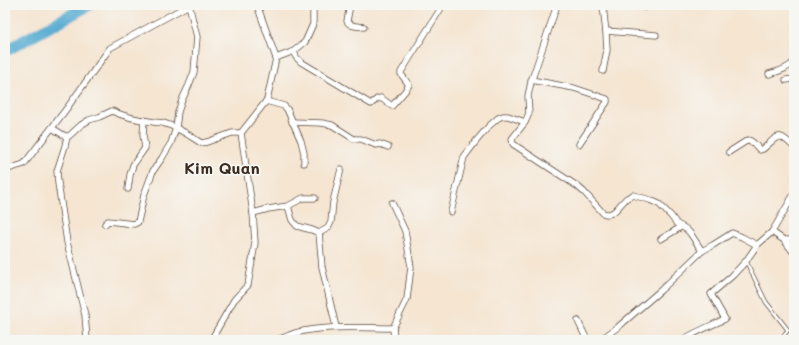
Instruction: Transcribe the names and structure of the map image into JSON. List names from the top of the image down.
{
  "districts": ["Kim Quan"]
}
